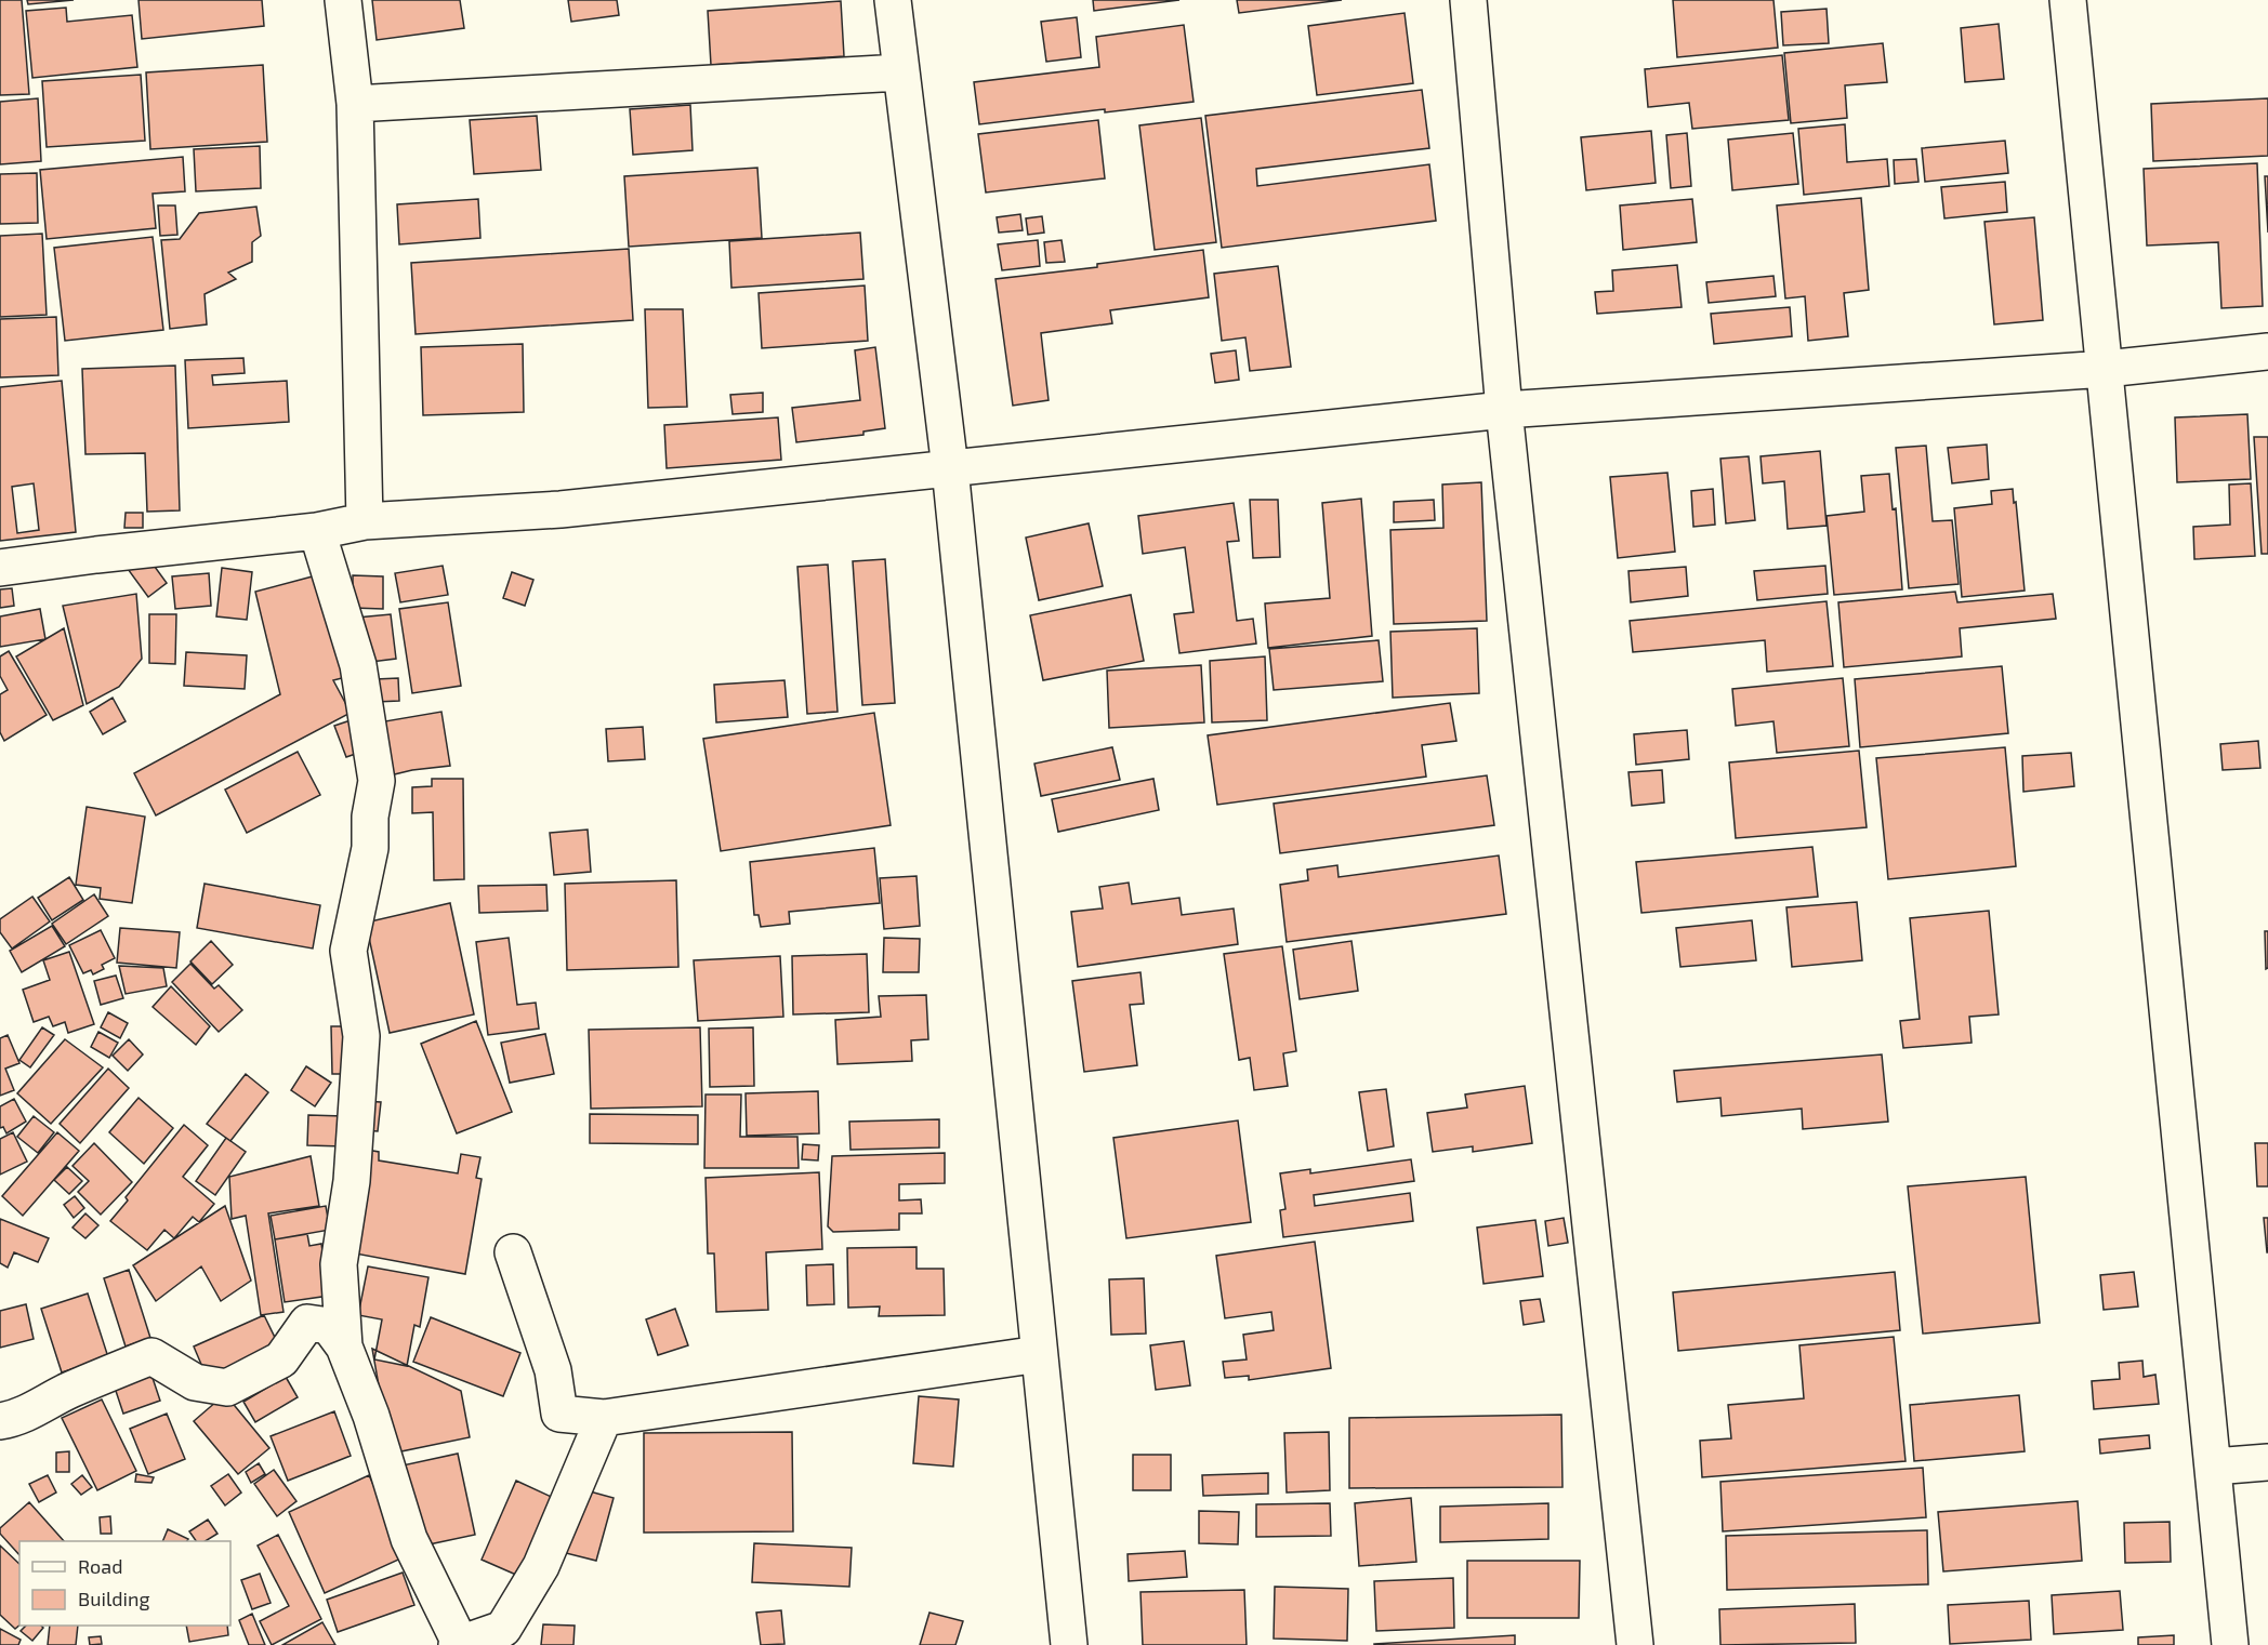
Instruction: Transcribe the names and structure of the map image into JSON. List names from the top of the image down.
{
  "legend": ["Road", "Building"]
}
